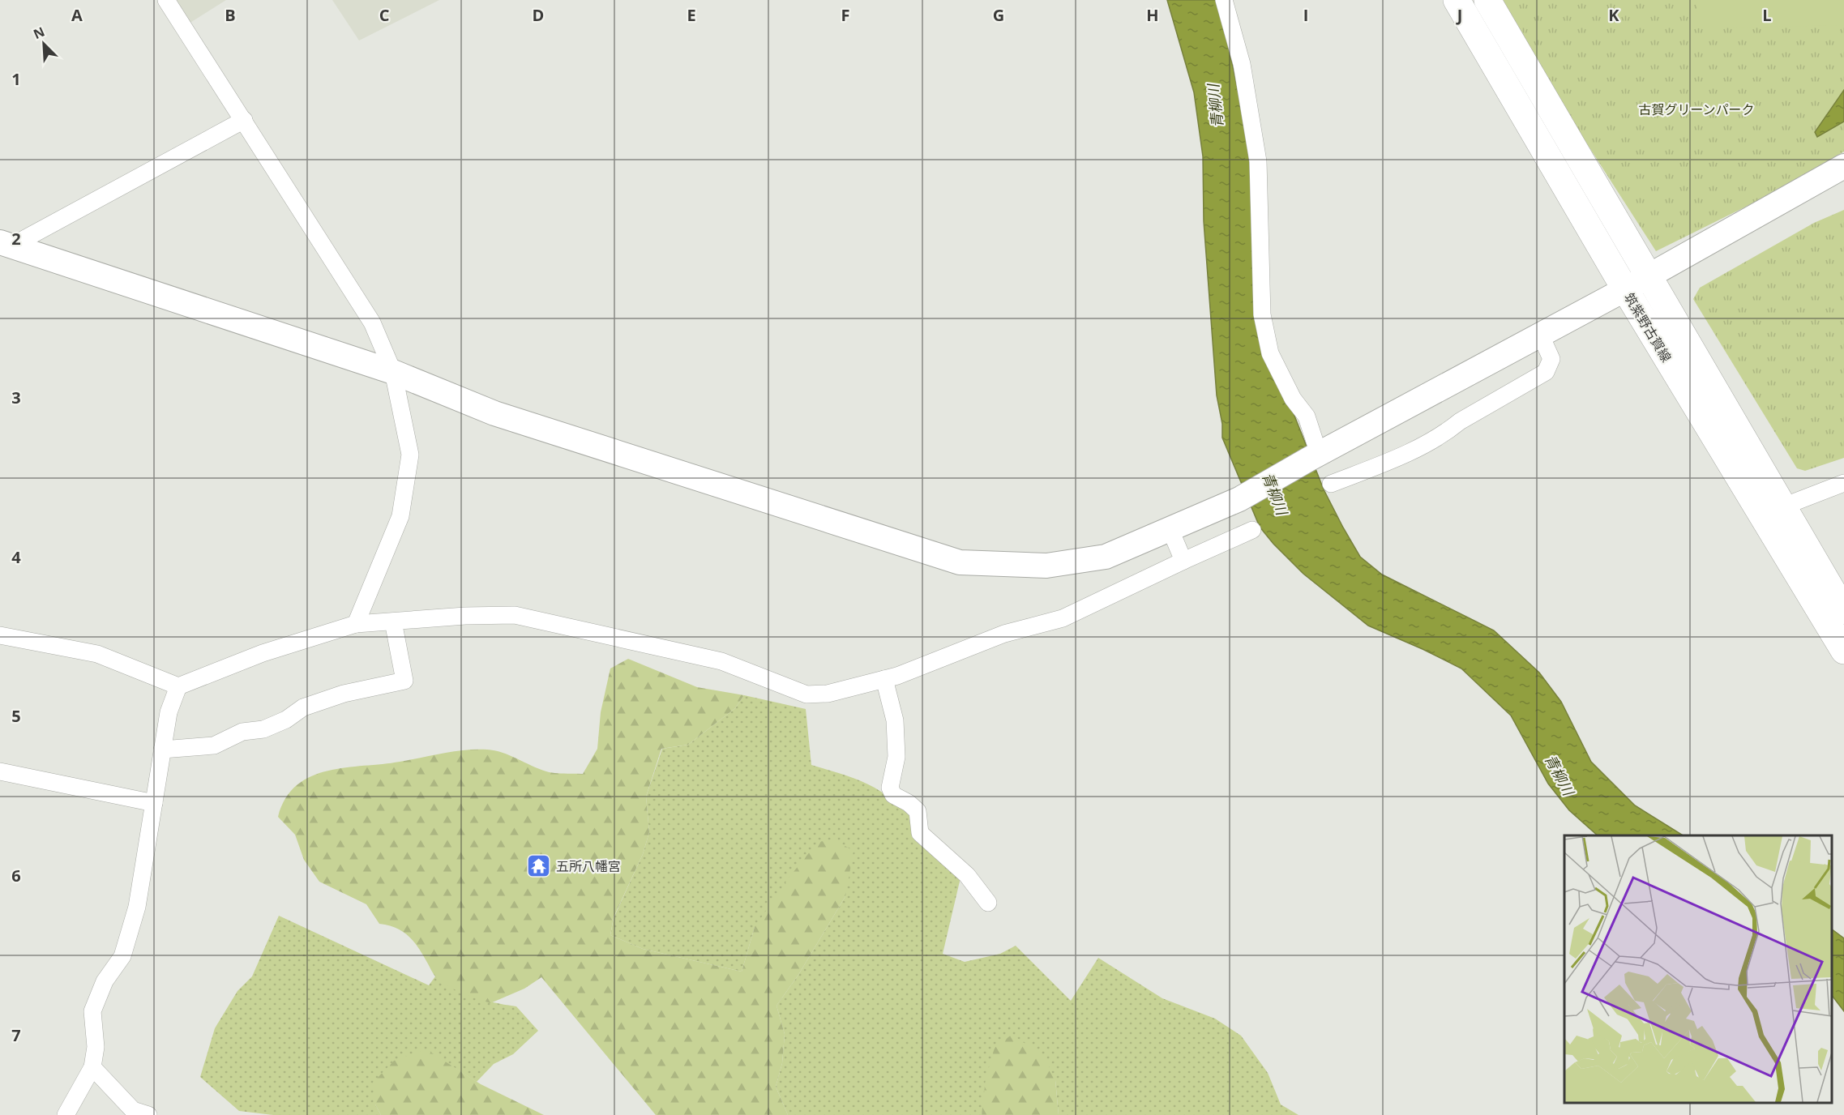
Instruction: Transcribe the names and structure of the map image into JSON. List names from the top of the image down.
{
  "streets": {
    "main road": ["筑紫野古賀線"]
  },
  "water": ["青柳川"],
  "parks": ["古賀グリーンパーク"],
  "places": {
    "temple": ["五所八幡宮"]
  },
  "north": "top left",
  "grid": {
    "columns": [
      "A",
      "B",
      "C",
      "D",
      "E",
      "F",
      "G",
      "H",
      "I",
      "J",
      "K",
      "L"
    ],
    "rows": [
      "1",
      "2",
      "3",
      "4",
      "5",
      "6",
      "7"
    ]
  }
}
